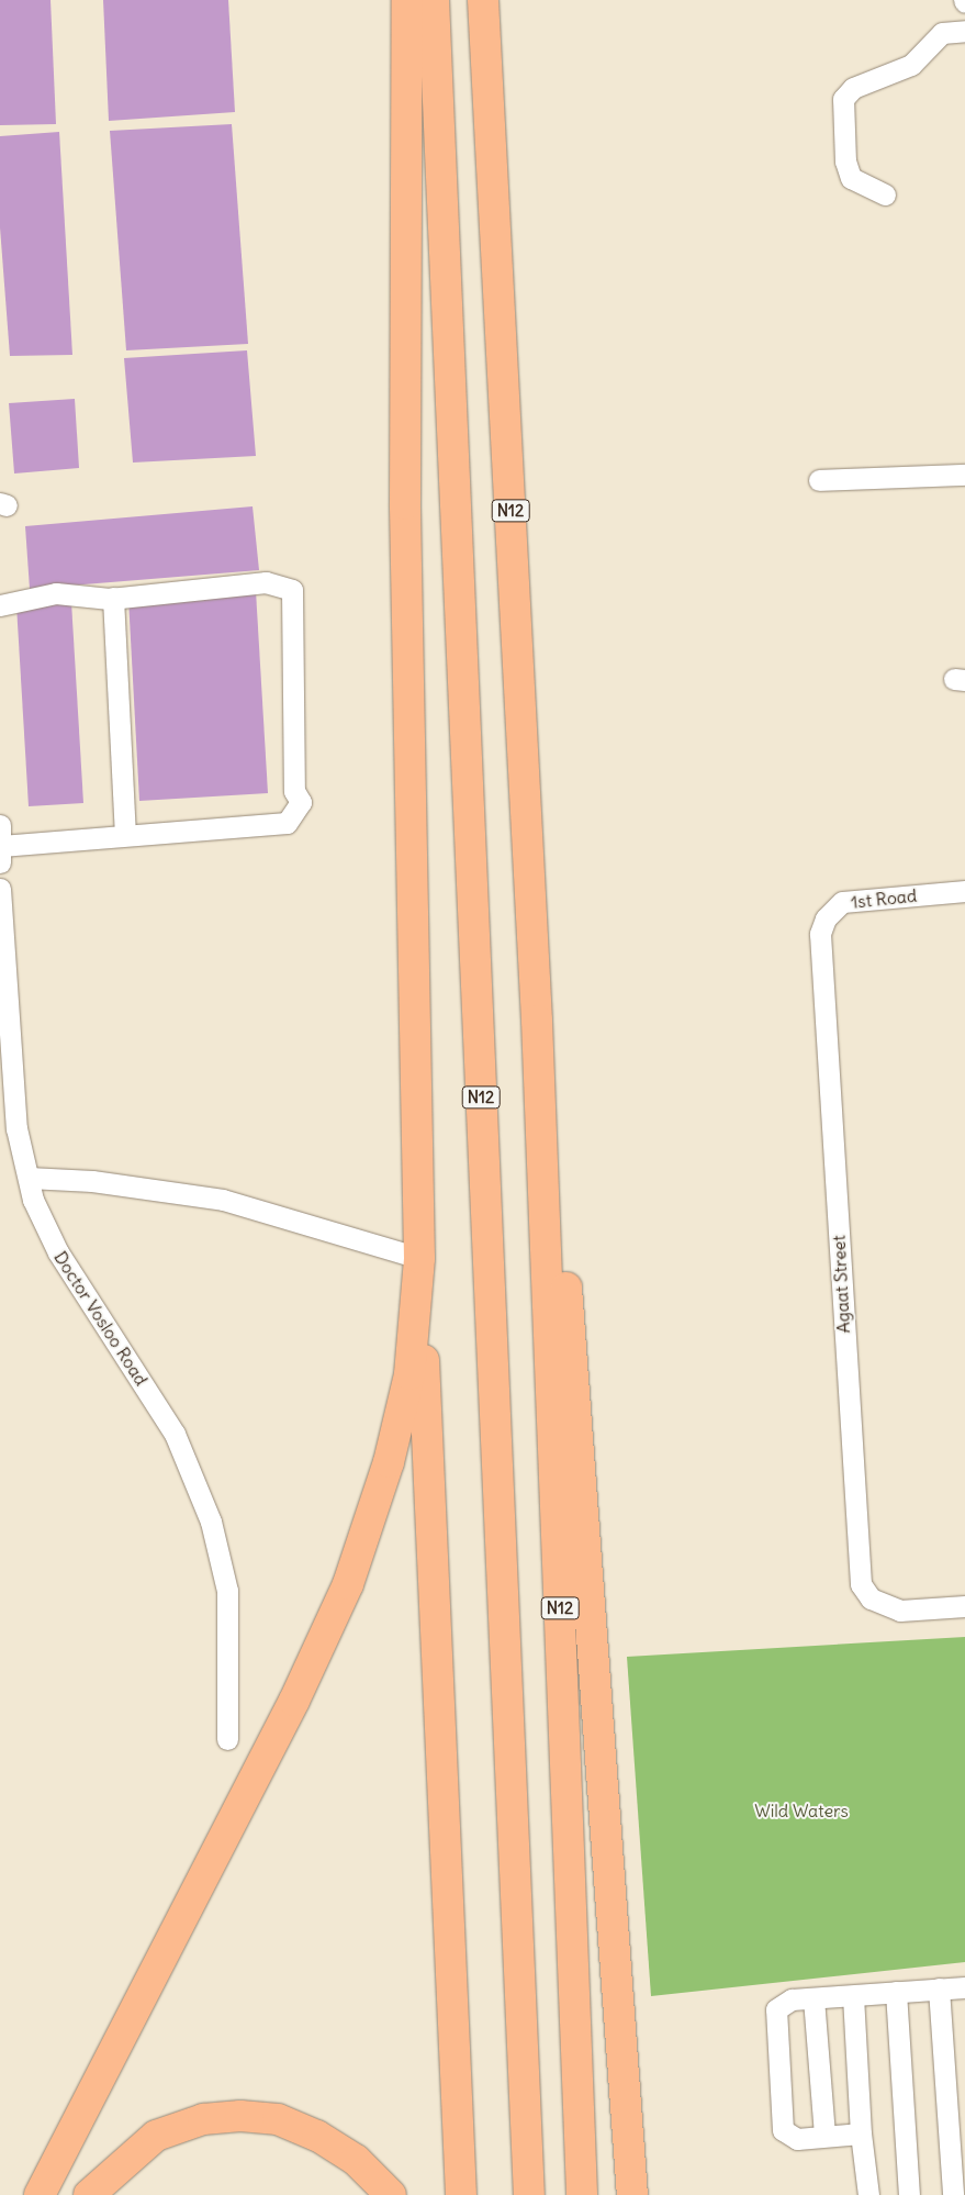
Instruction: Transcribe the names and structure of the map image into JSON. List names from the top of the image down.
{
  "streets": {
    "highway": ["N12"],
    "street": ["1st Road", "Agaat Street", "Doctor Vosloo Road"]
  },
  "crossings": [
    ["1st Road", "Agaat Street"]
  ],
  "parks": ["Wild Waters"]
}
